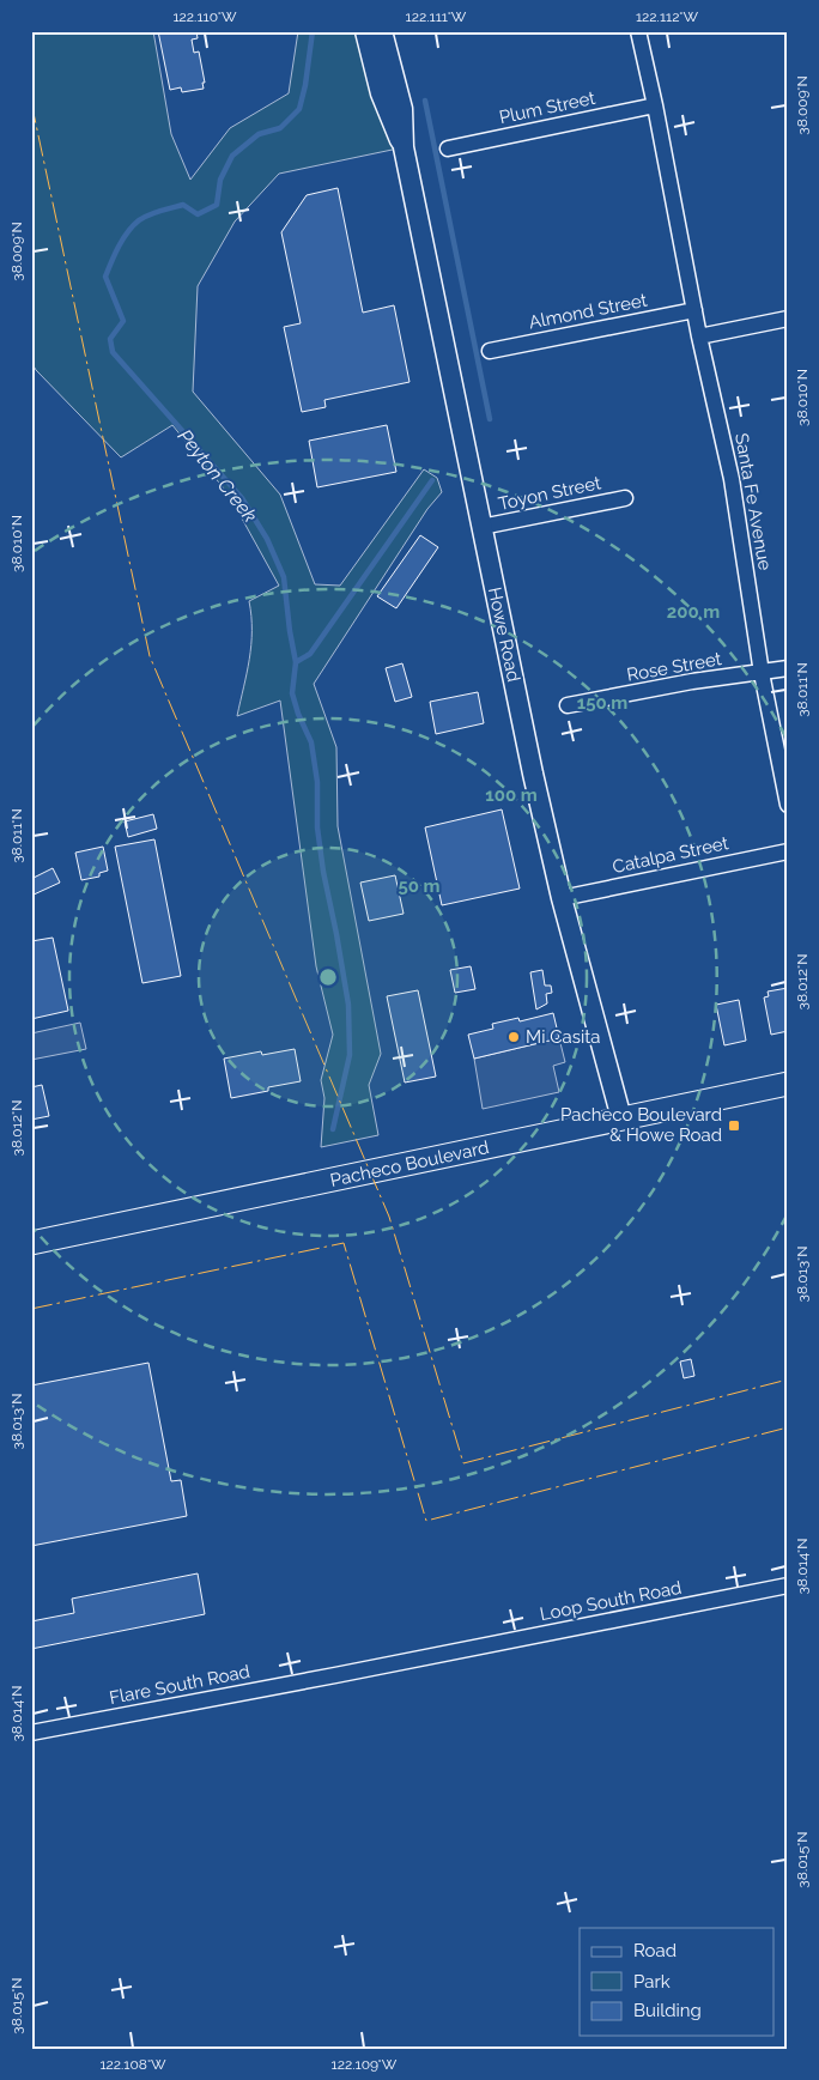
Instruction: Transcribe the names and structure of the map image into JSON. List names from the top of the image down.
{
  "streets": {
    "main road": ["Pacheco Boulevard"],
    "street": [
      "Plum Street",
      "Almond Street",
      "Toyon Street",
      "Santa Fe Avenue",
      "Howe Road",
      "Rose Street",
      "Catalpa Street",
      "Loop South Road",
      "Flare South Road"
    ]
  },
  "crossings": [
    ["Plum Street", "Santa Fe Avenue"],
    ["Almond Street", "Santa Fe Avenue"],
    ["Toyon Street", "Howe Road"],
    ["Santa Fe Avenue", "Rose Street"],
    ["Howe Road", "Catalpa Street"],
    ["Howe Road", "Pacheco Boulevard"],
    ["Loop South Road", "Flare South Road"]
  ],
  "water": ["Peyton Creek"],
  "places": {
    "other": ["Mi Casita"],
    "transit": ["Pacheco Boulevard & Howe Road"]
  },
  "legend": ["Road", "Park", "Building"],
  "coordinates": [
    "122.110°W",
    "122.111°W",
    "122.112°W",
    "38.009°N",
    "38.010°N",
    "38.011°N",
    "38.012°N",
    "38.013°N",
    "38.014°N",
    "38.015°N",
    "122.108°W",
    "122.109°W"
  ],
  "rings": [
    "200 m",
    "150 m",
    "100 m",
    "50 m"
  ]
}
